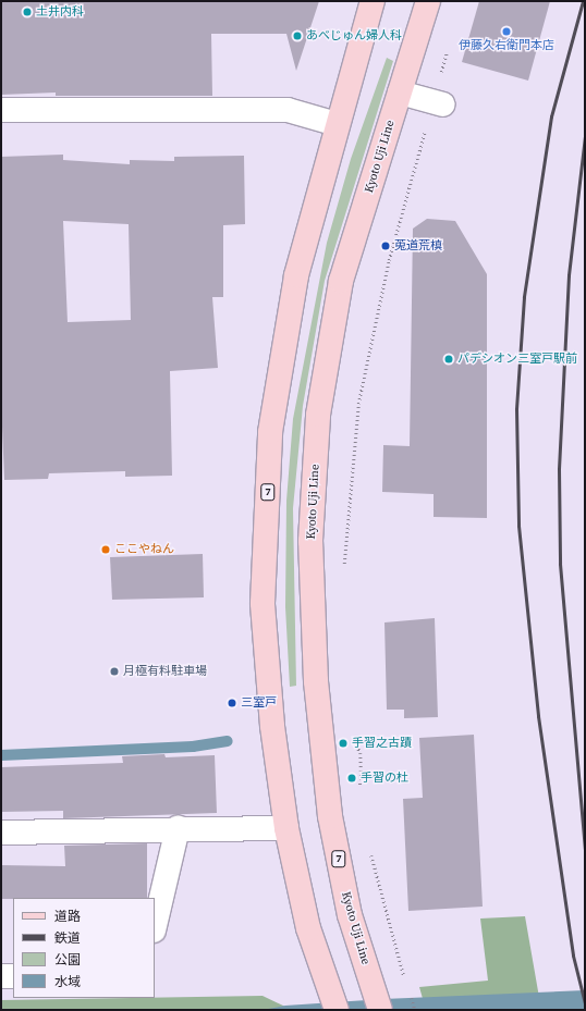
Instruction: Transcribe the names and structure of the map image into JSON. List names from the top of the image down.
{
  "streets": {
    "main road": ["Kyoto Uji Line", "7"]
  },
  "places": [
    "土井内科",
    "伊藤久右衛門本店",
    "あべじゅん婦人科",
    "莵道荒槙",
    "パデシオン三室戸駅前",
    "ここやねん",
    "月極有料駐車場",
    "三室戸",
    "手習之古蹟",
    "手習の杜"
  ],
  "legend": [
    "道路",
    "鉄道",
    "公園",
    "水域"
  ]
}
